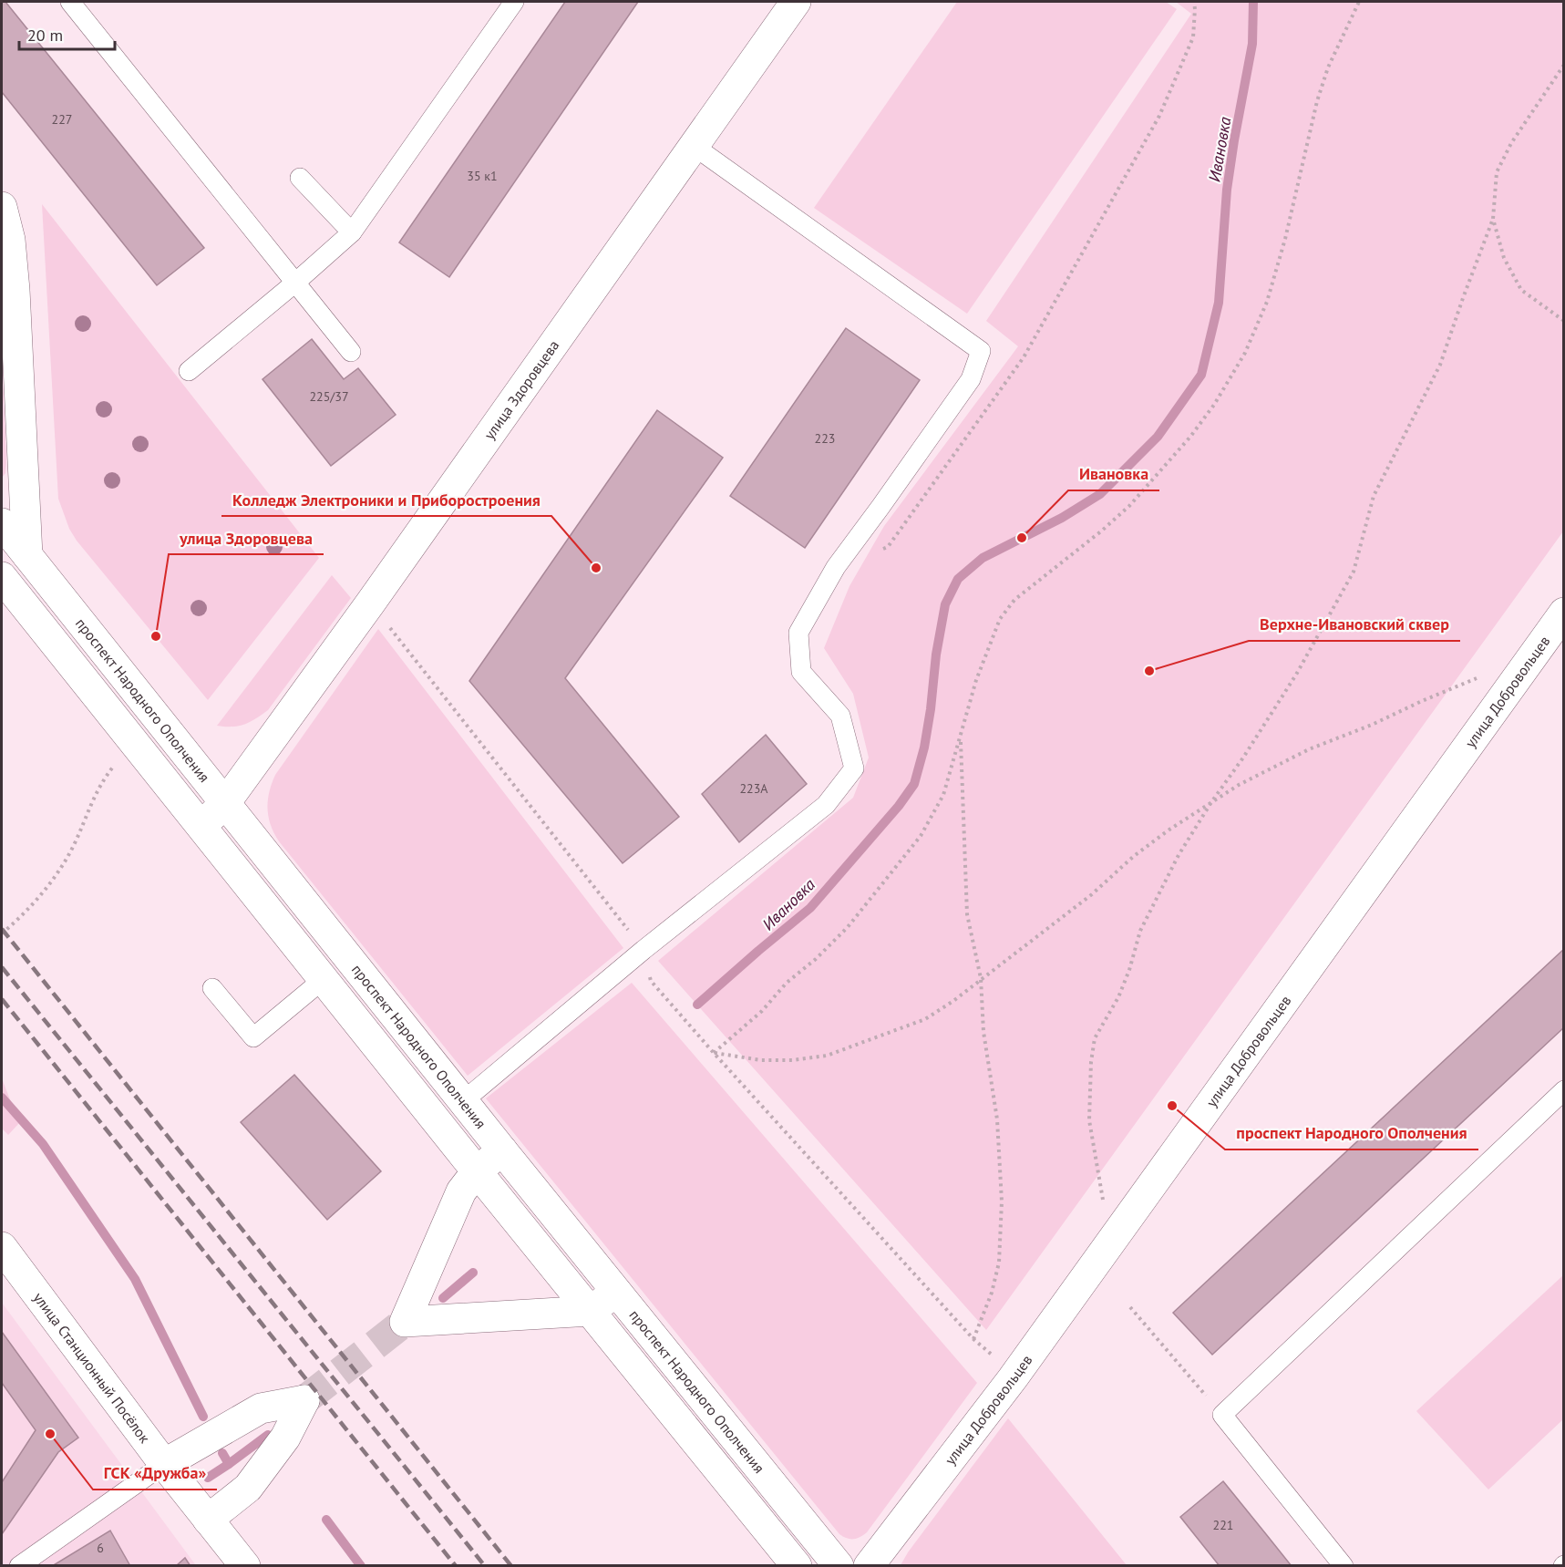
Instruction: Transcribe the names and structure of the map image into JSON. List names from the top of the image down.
{
  "streets": {
    "street": [
      "улица Здоровцева",
      "улица Добровольцев",
      "проспект Народного Ополчения",
      "улица Станционный Посёлок"
    ]
  },
  "crossings": [
    ["улица Здоровцева", "проспект Народного Ополчения"]
  ],
  "water": ["Ивановка"],
  "places": [
    "Ивановка",
    "Колледж Электроники и Приборостроения",
    "улица Здоровцева",
    "Верхне-Ивановский сквер",
    "проспект Народного Ополчения",
    "ГСК «Дружба»"
  ],
  "house_numbers": [
    "227",
    "35 к1",
    "225/37",
    "223",
    "223А",
    "221",
    "6"
  ],
  "scale_bar": "20 m"
}
